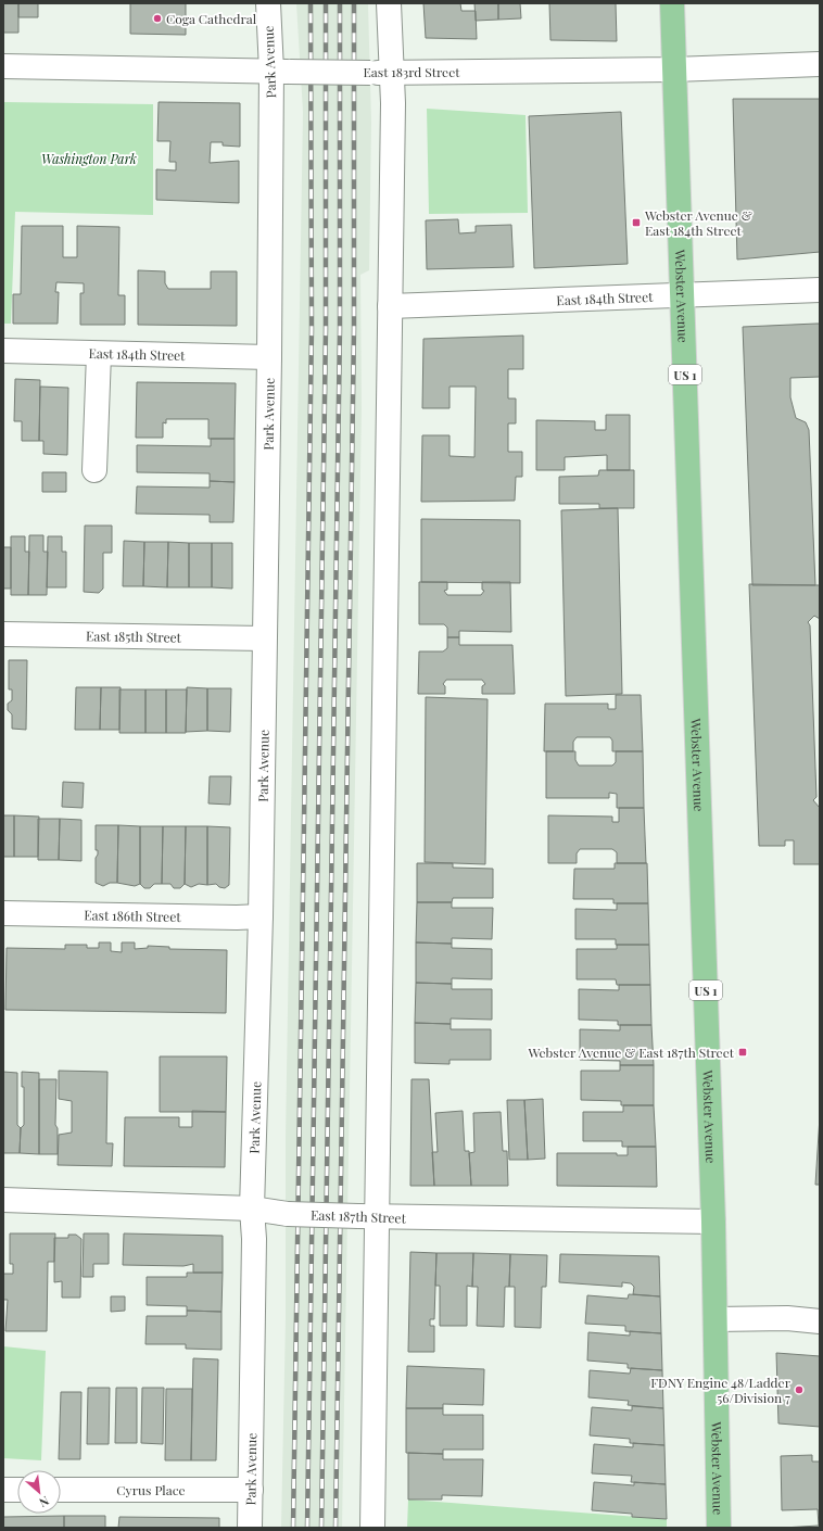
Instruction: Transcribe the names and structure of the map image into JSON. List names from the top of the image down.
{
  "streets": {
    "main road": ["Webster Avenue", "US 1"],
    "street": [
      "Park Avenue",
      "East 183rd Street",
      "East 184th Street",
      "East 185th Street",
      "East 186th Street",
      "East 187th Street",
      "Cyrus Place"
    ]
  },
  "crossings": [
    ["Park Avenue", "East 183rd Street"],
    ["Park Avenue", "East 184th Street"],
    ["Park Avenue", "East 185th Street"],
    ["Park Avenue", "East 186th Street"],
    ["Park Avenue", "East 187th Street"],
    ["Park Avenue", "Cyrus Place"],
    ["East 183rd Street", "Webster Avenue"],
    ["Webster Avenue", "East 184th Street"],
    ["Webster Avenue", "East 187th Street"]
  ],
  "parks": ["Washington Park"],
  "places": {
    "other": ["Coga Cathedral", "FDNY Engine 48/Ladder 56/Division 7"],
    "transit": ["Webster Avenue & East 184th Street", "Webster Avenue & East 187th Street"]
  },
  "north": "bottom right"
}
